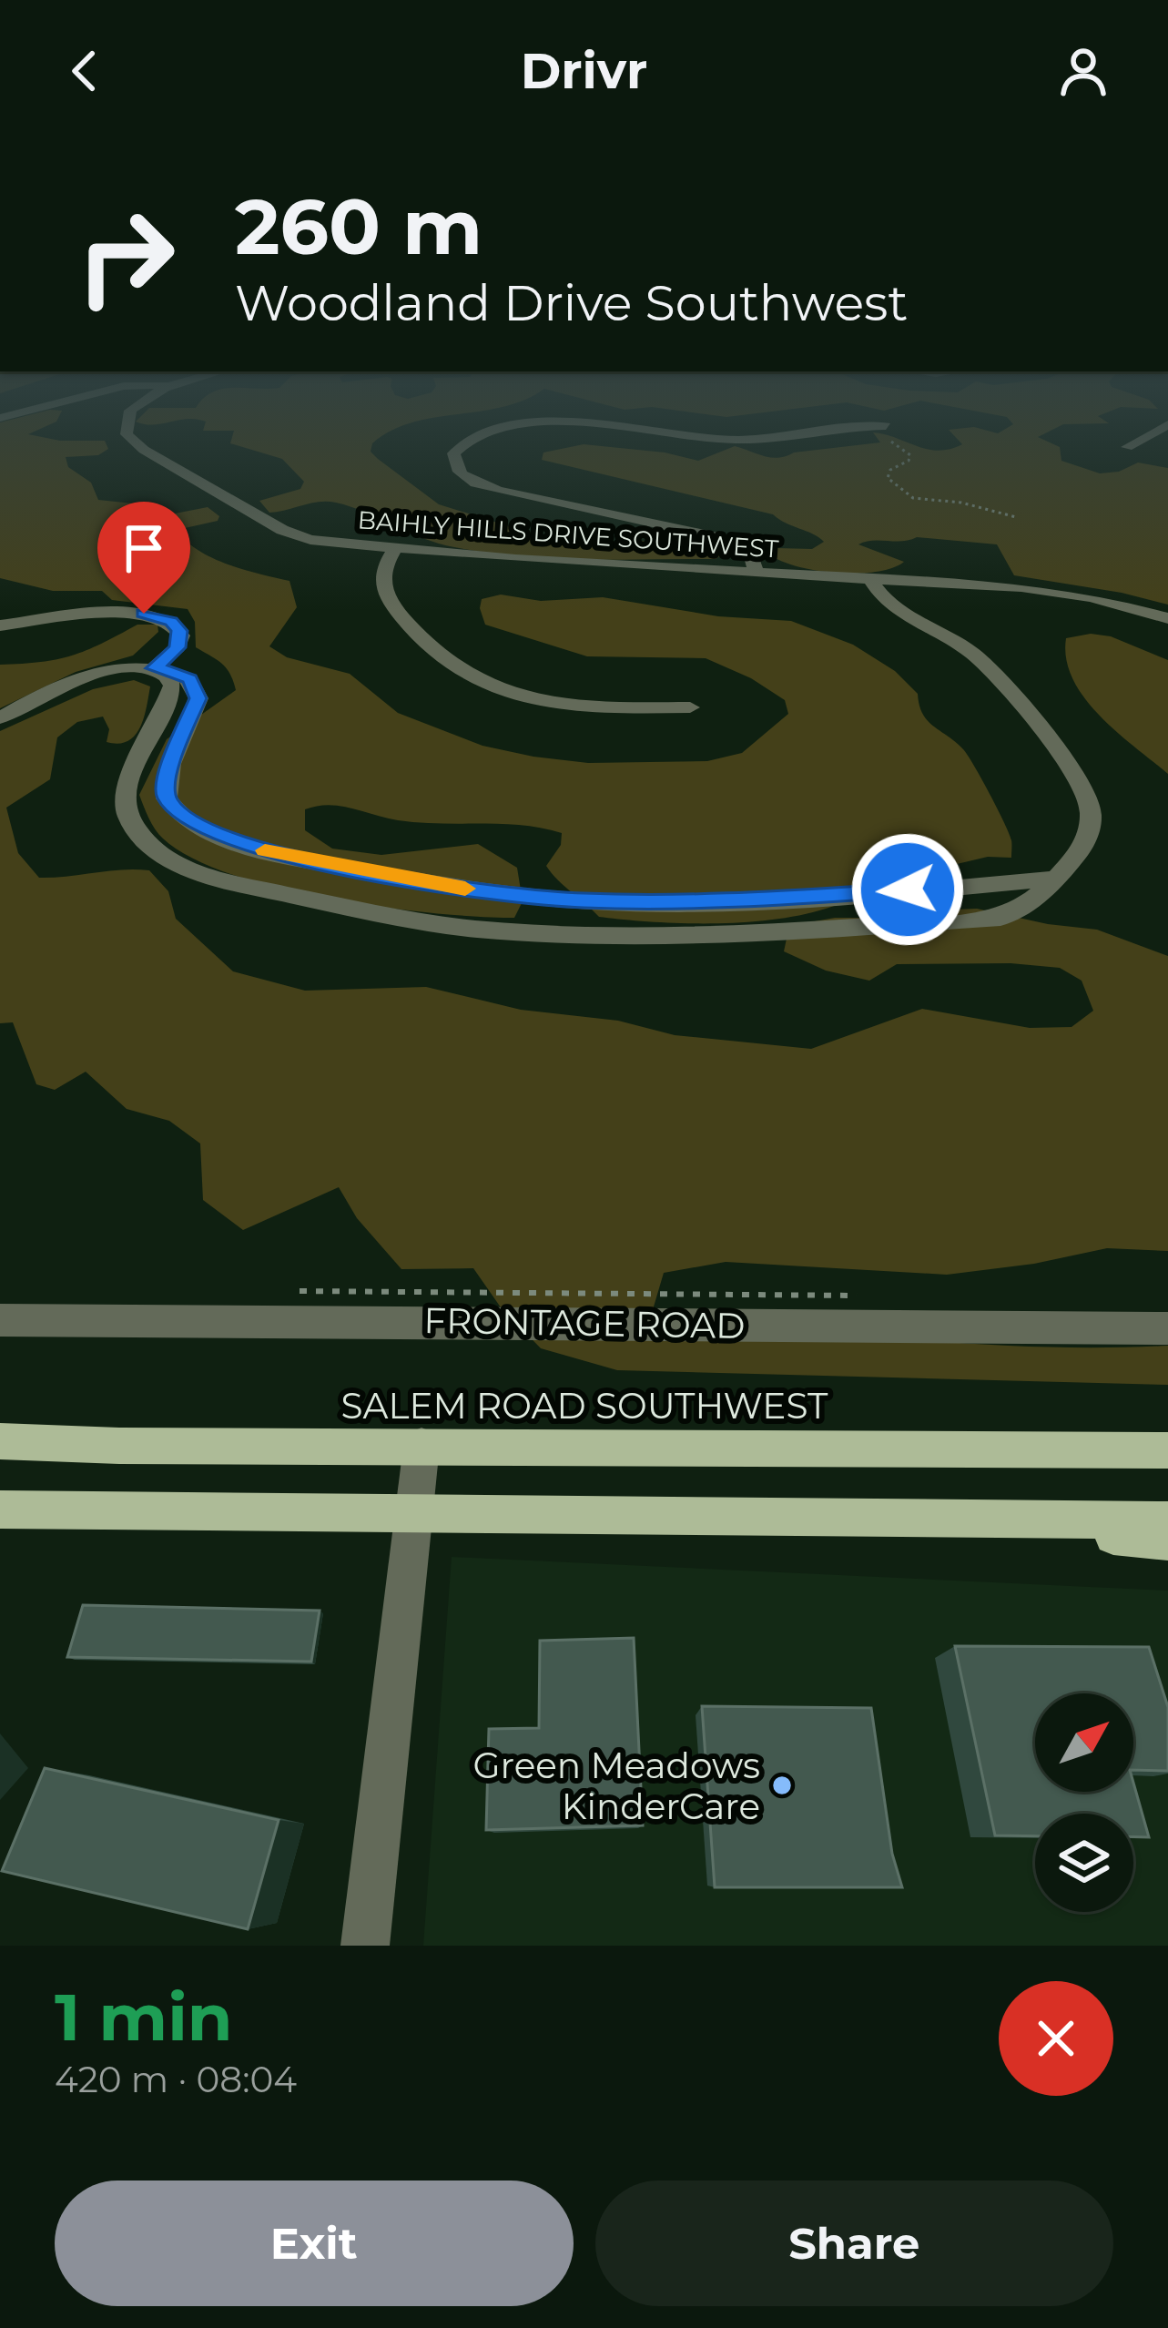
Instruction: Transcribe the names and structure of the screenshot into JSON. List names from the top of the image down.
{
  "streets": {
    "main road": ["SALEM ROAD SOUTHWEST"],
    "street": ["BAIHLY HILLS DRIVE SOUTHWEST", "FRONTAGE ROAD"]
  },
  "places": ["Green Meadows KinderCare"],
  "north": "top right",
  "page": {
    "header": "Drivr",
    "turn": ["260 m", "Woodland Drive Southwest"],
    "heading": ["1 min", "420 m · 08:04"],
    "buttons": ["Exit", "Share"]
  }
}
